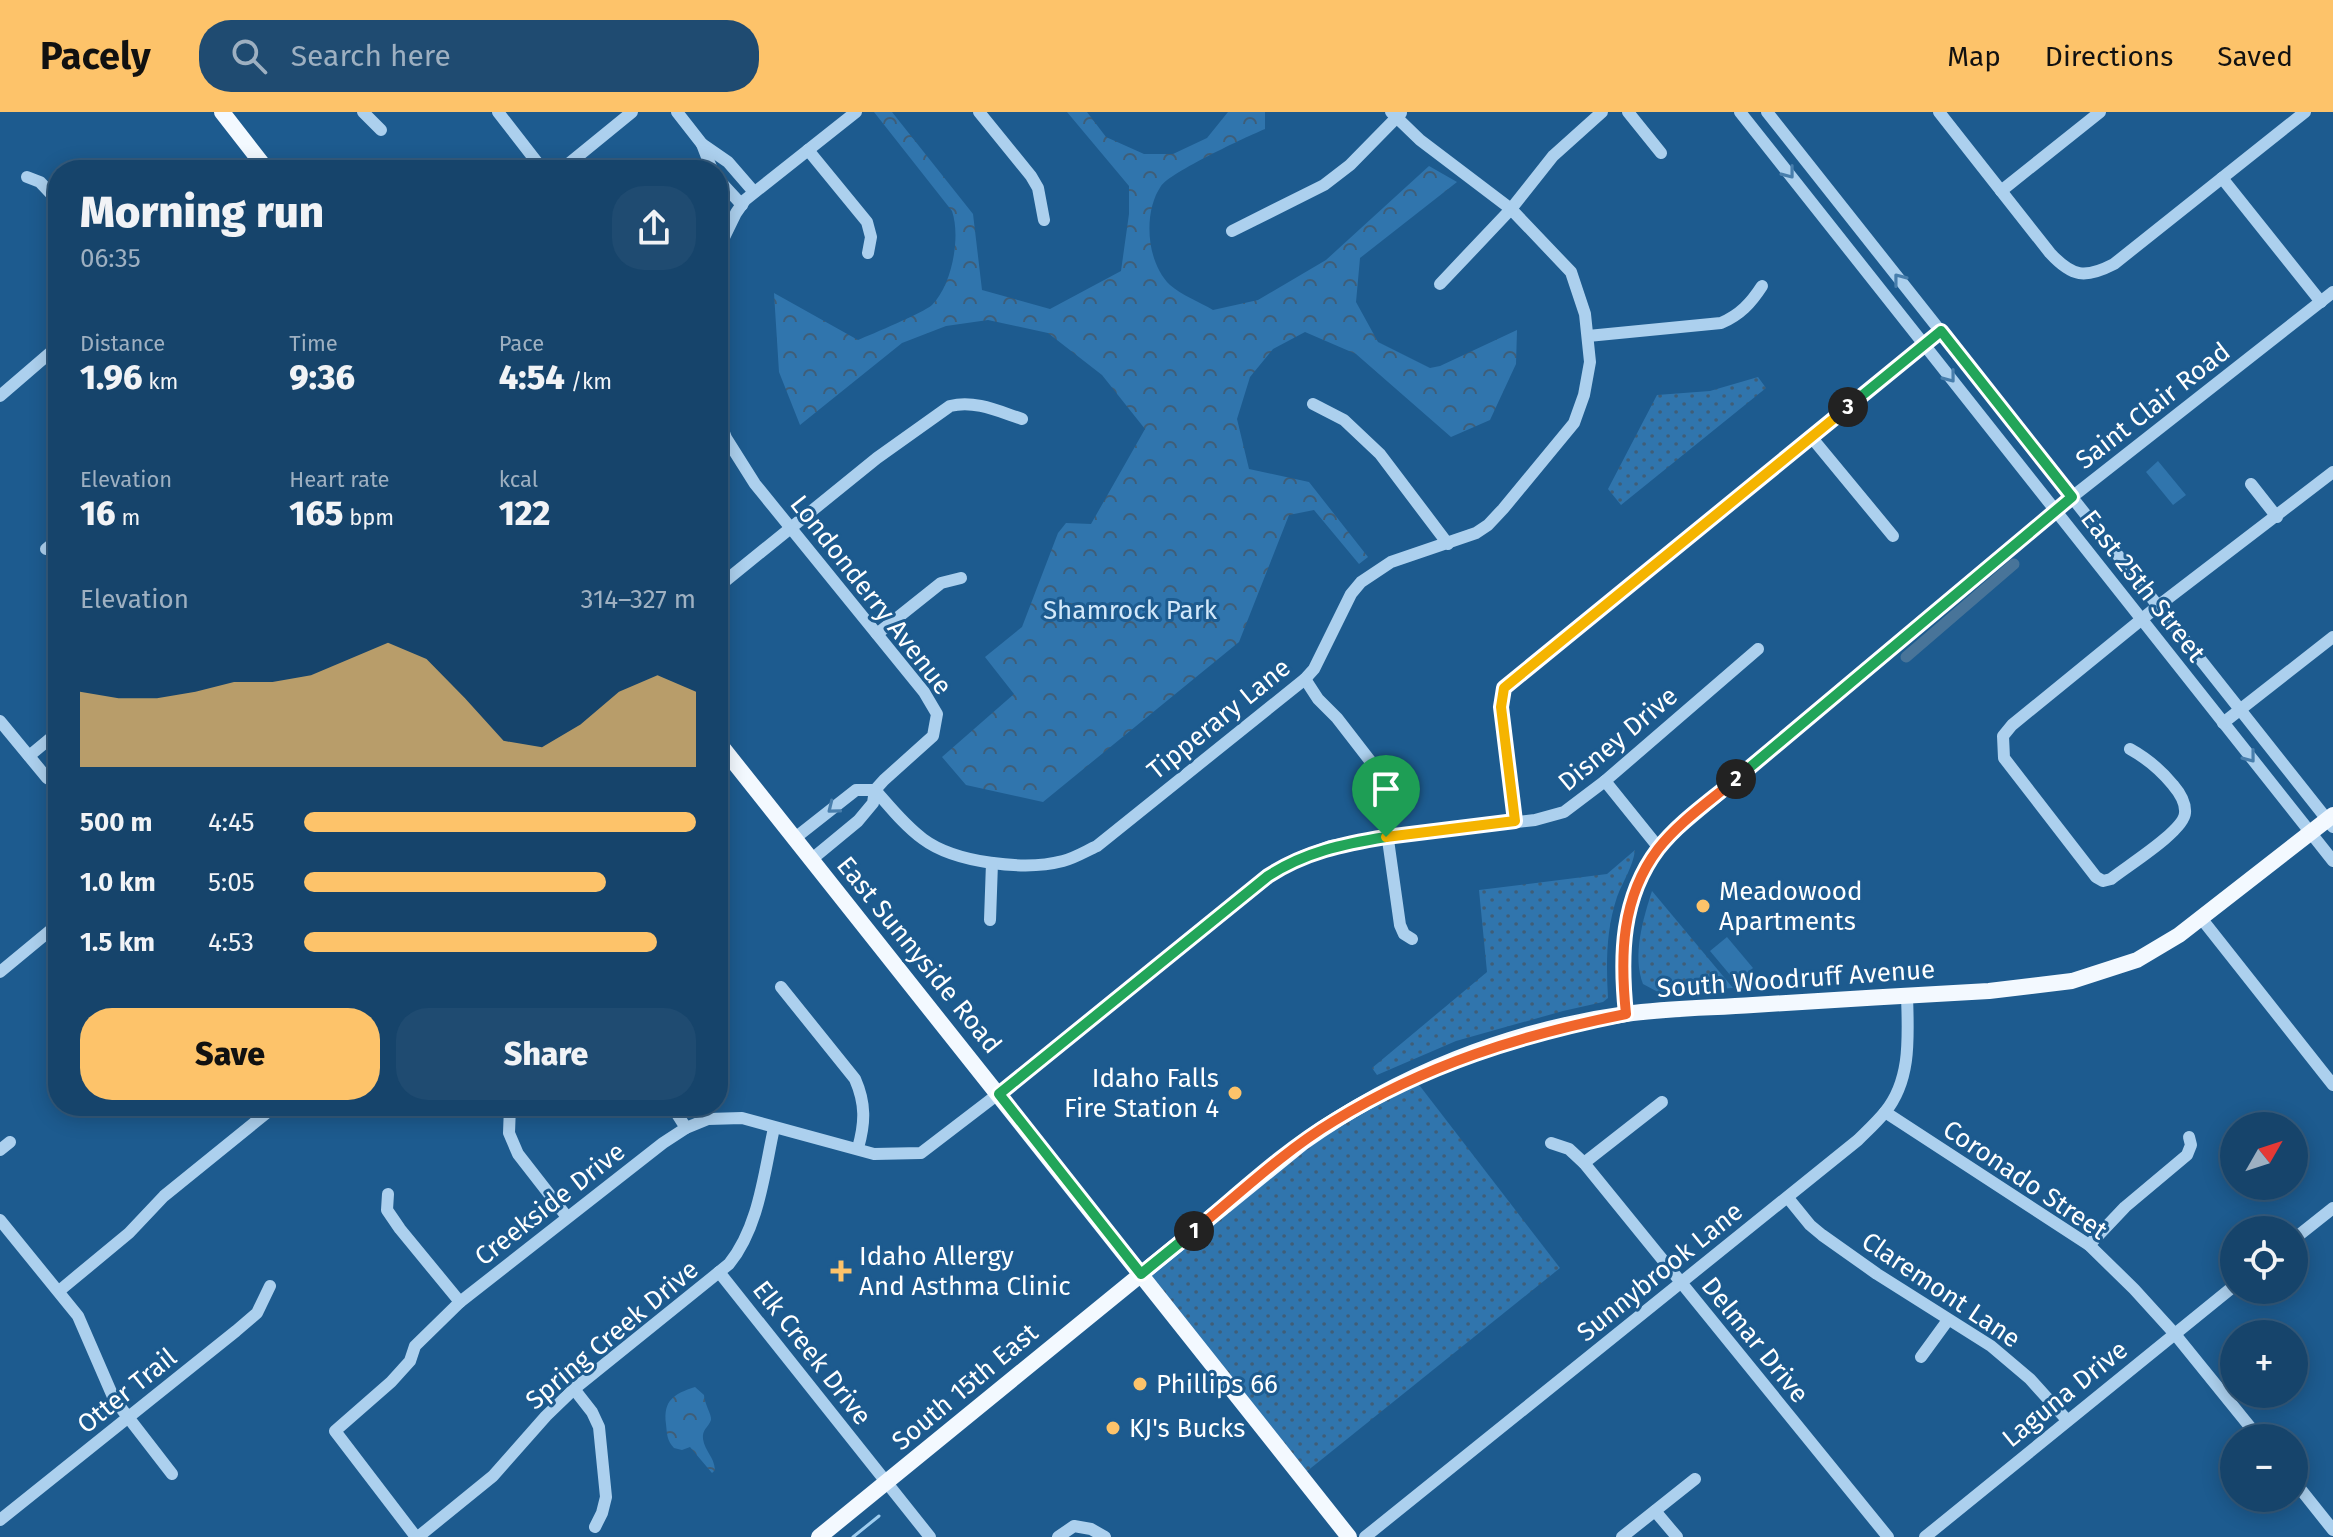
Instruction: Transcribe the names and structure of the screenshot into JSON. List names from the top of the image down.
{
  "streets": {
    "main road": ["East Sunnyside Road", "South Woodruff Avenue", "South 15th East"],
    "street": [
      "Saint Clair Road",
      "East 25th Street",
      "Londonderry Avenue",
      "Tipperary Lane",
      "Disney Drive",
      "Coronado Street",
      "Creekside Drive",
      "Sunnybrook Lane",
      "Claremont Lane",
      "Spring Creek Drive",
      "Delmar Drive",
      "Elk Creek Drive",
      "Otter Trail",
      "Laguna Drive"
    ]
  },
  "crossings": [
    ["Saint Clair Road", "East 25th Street"],
    ["Saint Clair Road", "South Woodruff Avenue"],
    ["East 25th Street", "South Woodruff Avenue"],
    ["Londonderry Avenue", "Tipperary Lane"],
    ["Londonderry Avenue", "East Sunnyside Road"],
    ["Disney Drive", "East Sunnyside Road"],
    ["Disney Drive", "Creekside Drive"],
    ["East Sunnyside Road", "South Woodruff Avenue"],
    ["East Sunnyside Road", "Creekside Drive"],
    ["East Sunnyside Road", "South 15th East"],
    ["South Woodruff Avenue", "Sunnybrook Lane"],
    ["South Woodruff Avenue", "South 15th East"],
    ["Coronado Street", "Sunnybrook Lane"],
    ["Coronado Street", "Laguna Drive"],
    ["Creekside Drive", "Spring Creek Drive"],
    ["Sunnybrook Lane", "Claremont Lane"],
    ["Sunnybrook Lane", "Delmar Drive"],
    ["Claremont Lane", "Laguna Drive"],
    ["Spring Creek Drive", "Elk Creek Drive"],
    ["Elk Creek Drive", "South 15th East"]
  ],
  "parks": ["Shamrock Park"],
  "places": {
    "other": [
      "Meadowood Apartments",
      "Idaho Falls Fire Station 4",
      "Phillips 66",
      "KJ's Bucks"
    ],
    "health": ["Idaho Allergy And Asthma Clinic"]
  },
  "north": "top right",
  "page": {
    "header": "Pacely",
    "search": "Search here",
    "nav": ["Map", "Directions", "Saved"],
    "heading": ["Morning run", "06:35"],
    "stats": [
      ["Distance", "1.96 km"],
      ["Time", "9:36"],
      ["Pace", "4:54 /km"],
      ["Elevation", "16 m"],
      ["Heart rate", "165 bpm"],
      ["kcal", "122"]
    ],
    "pins": ["3", "2", "1"],
    "chart": ["Elevation", "314–327 m"],
    "list": [
      {
        "name": "500 m",
        "note": "4:45"
      },
      {
        "name": "1.0 km",
        "note": "5:05"
      },
      {
        "name": "1.5 km",
        "note": "4:53"
      }
    ],
    "buttons": ["Save", "Share"],
    "map_buttons": ["+", "−"]
  }
}
